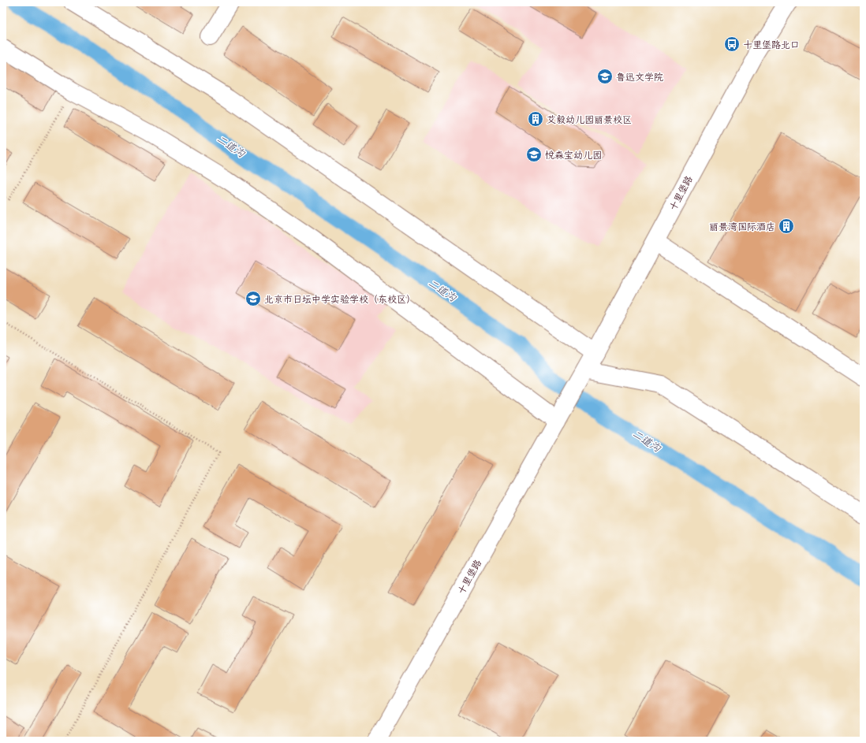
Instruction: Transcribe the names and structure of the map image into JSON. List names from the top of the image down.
{
  "streets": {
    "street": ["十里堡路"]
  },
  "water": ["二道沟"],
  "places": {
    "bus stop": ["十里堡路北口"],
    "school or university": ["鲁迅文学院", "悦森宝幼儿园", "北京市日坛中学实验学校（东校区）"],
    "building": ["艾毅幼儿园丽景校区", "丽景湾国际酒店"]
  }
}
